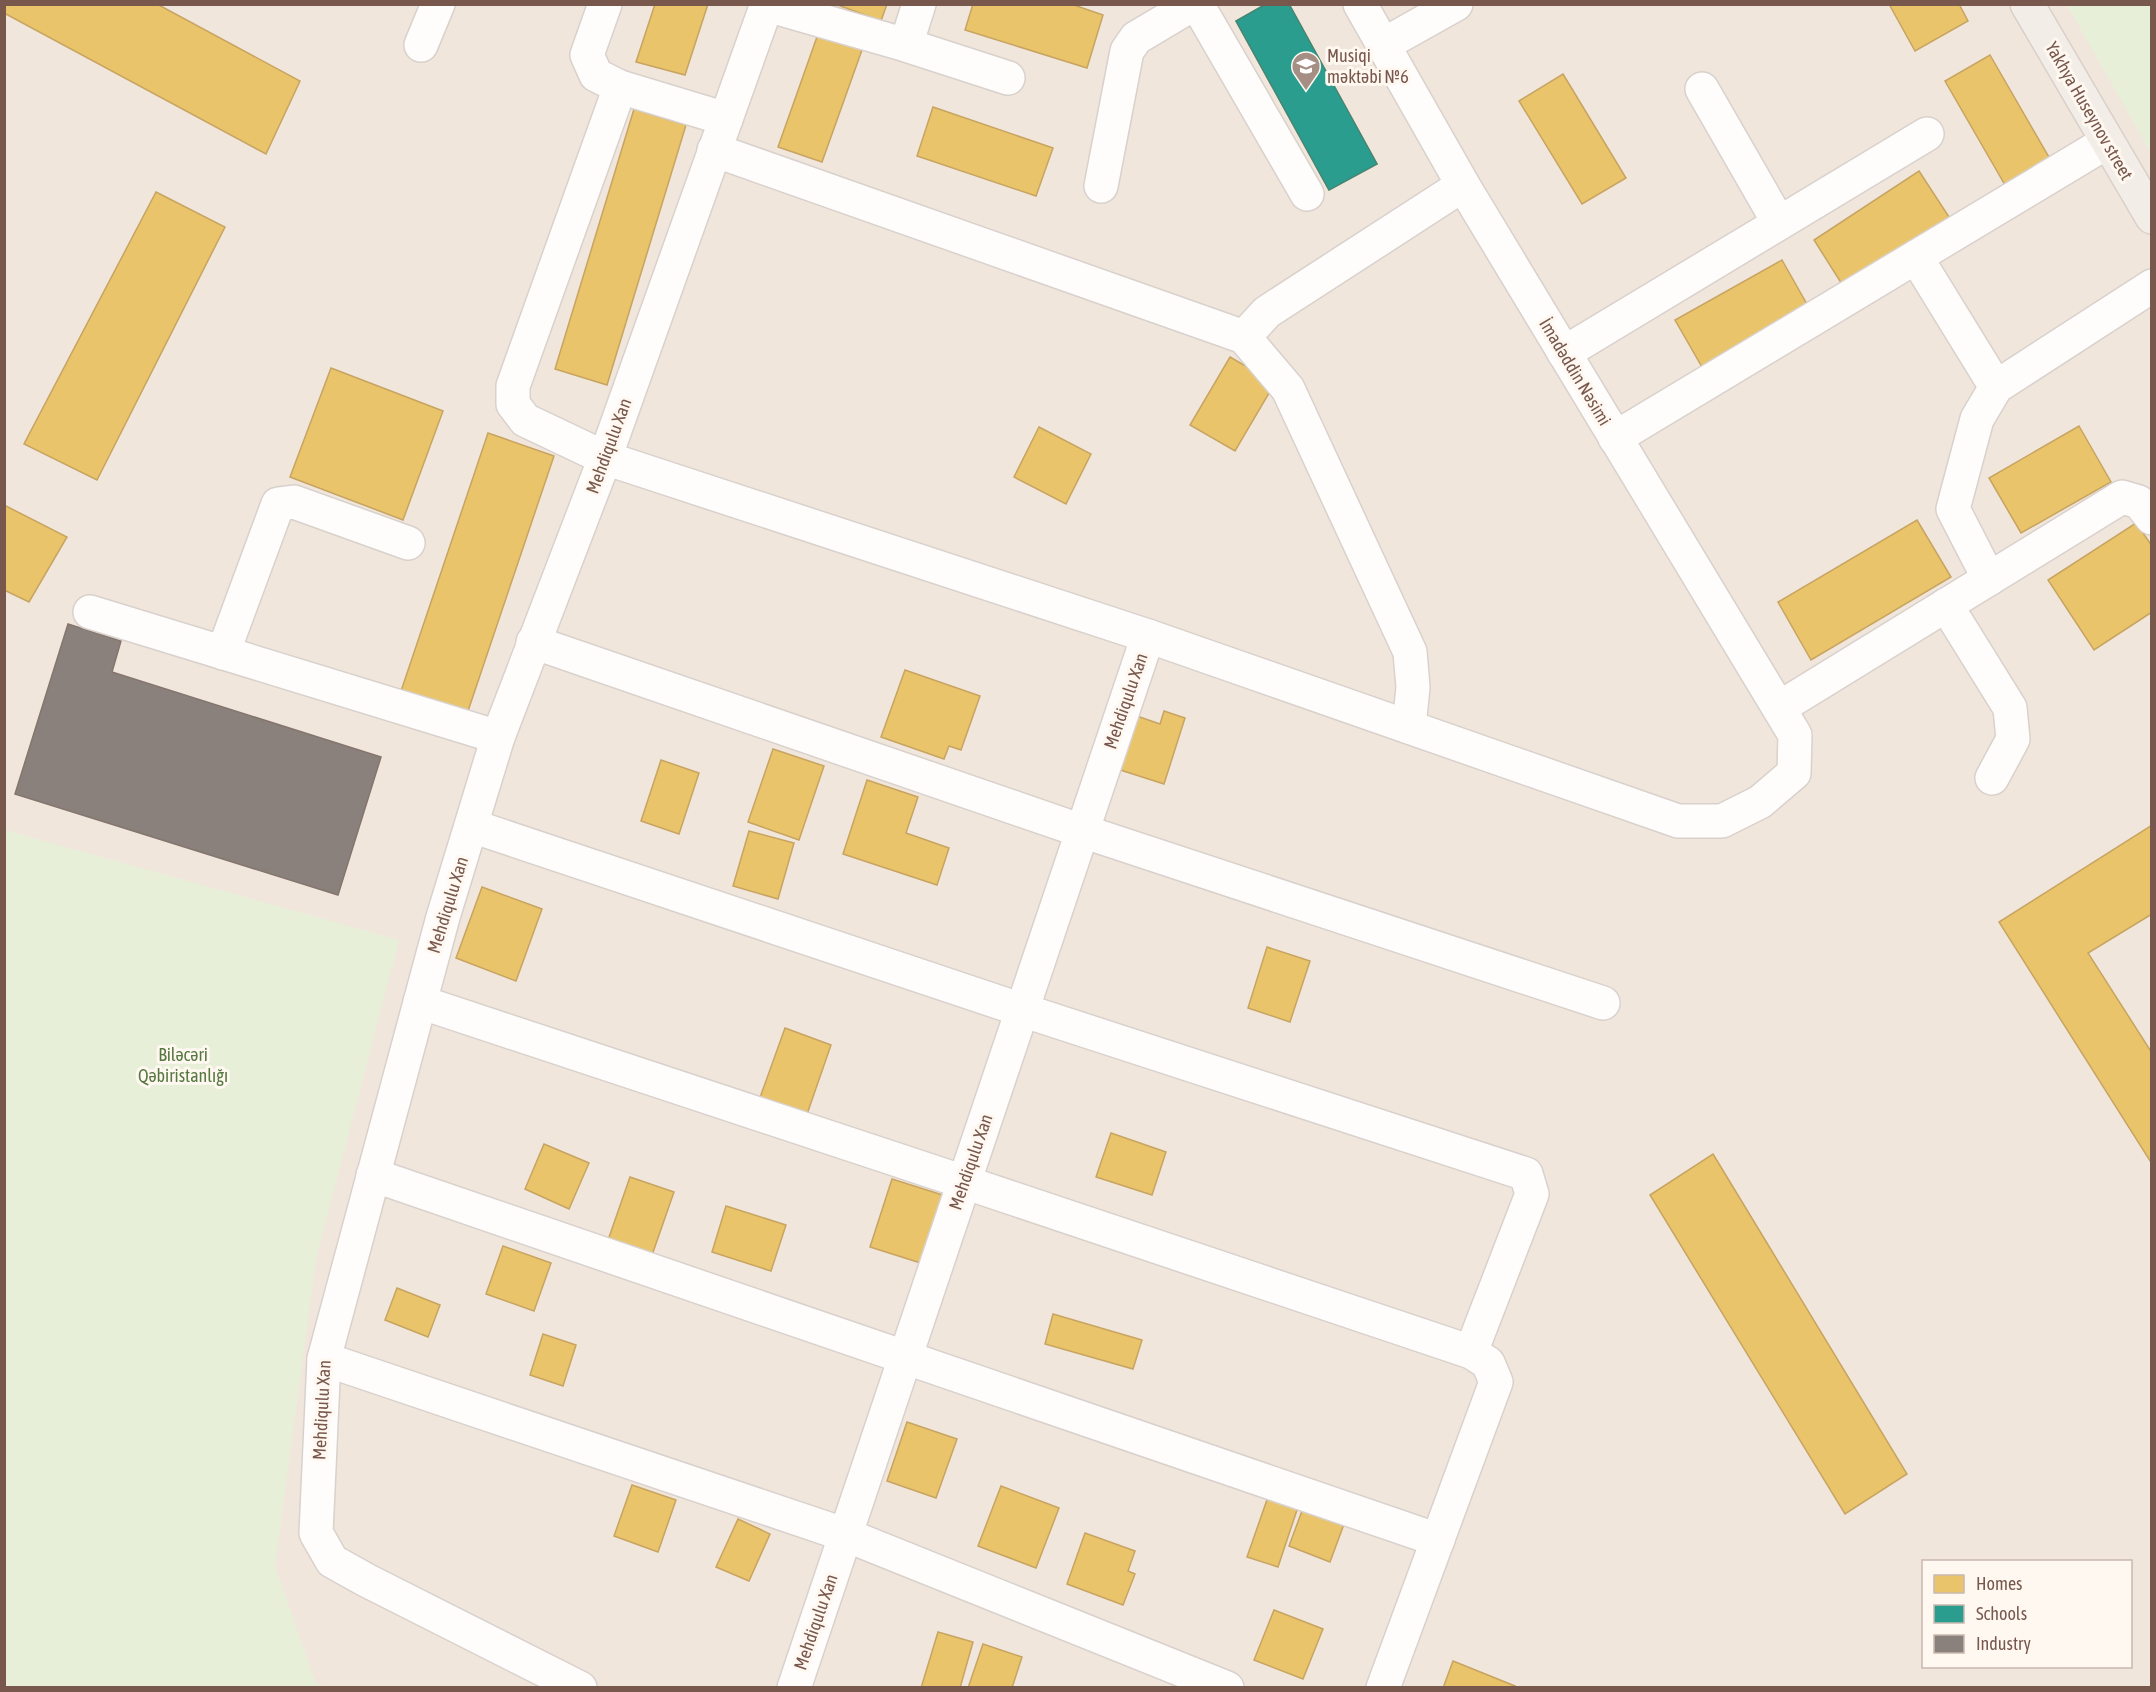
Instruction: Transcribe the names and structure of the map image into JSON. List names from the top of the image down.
{
  "streets": {
    "main road": ["Yakhya Huseynov street"],
    "street": ["İmadəddin Nəsimi", "Mehdiqulu Xan"]
  },
  "parks": ["Biləcəri Qəbiristanlığı"],
  "places": {
    "school or university": ["Musiqi məktəbi №6"]
  },
  "legend": ["Homes", "Schools", "Industry"]
}
